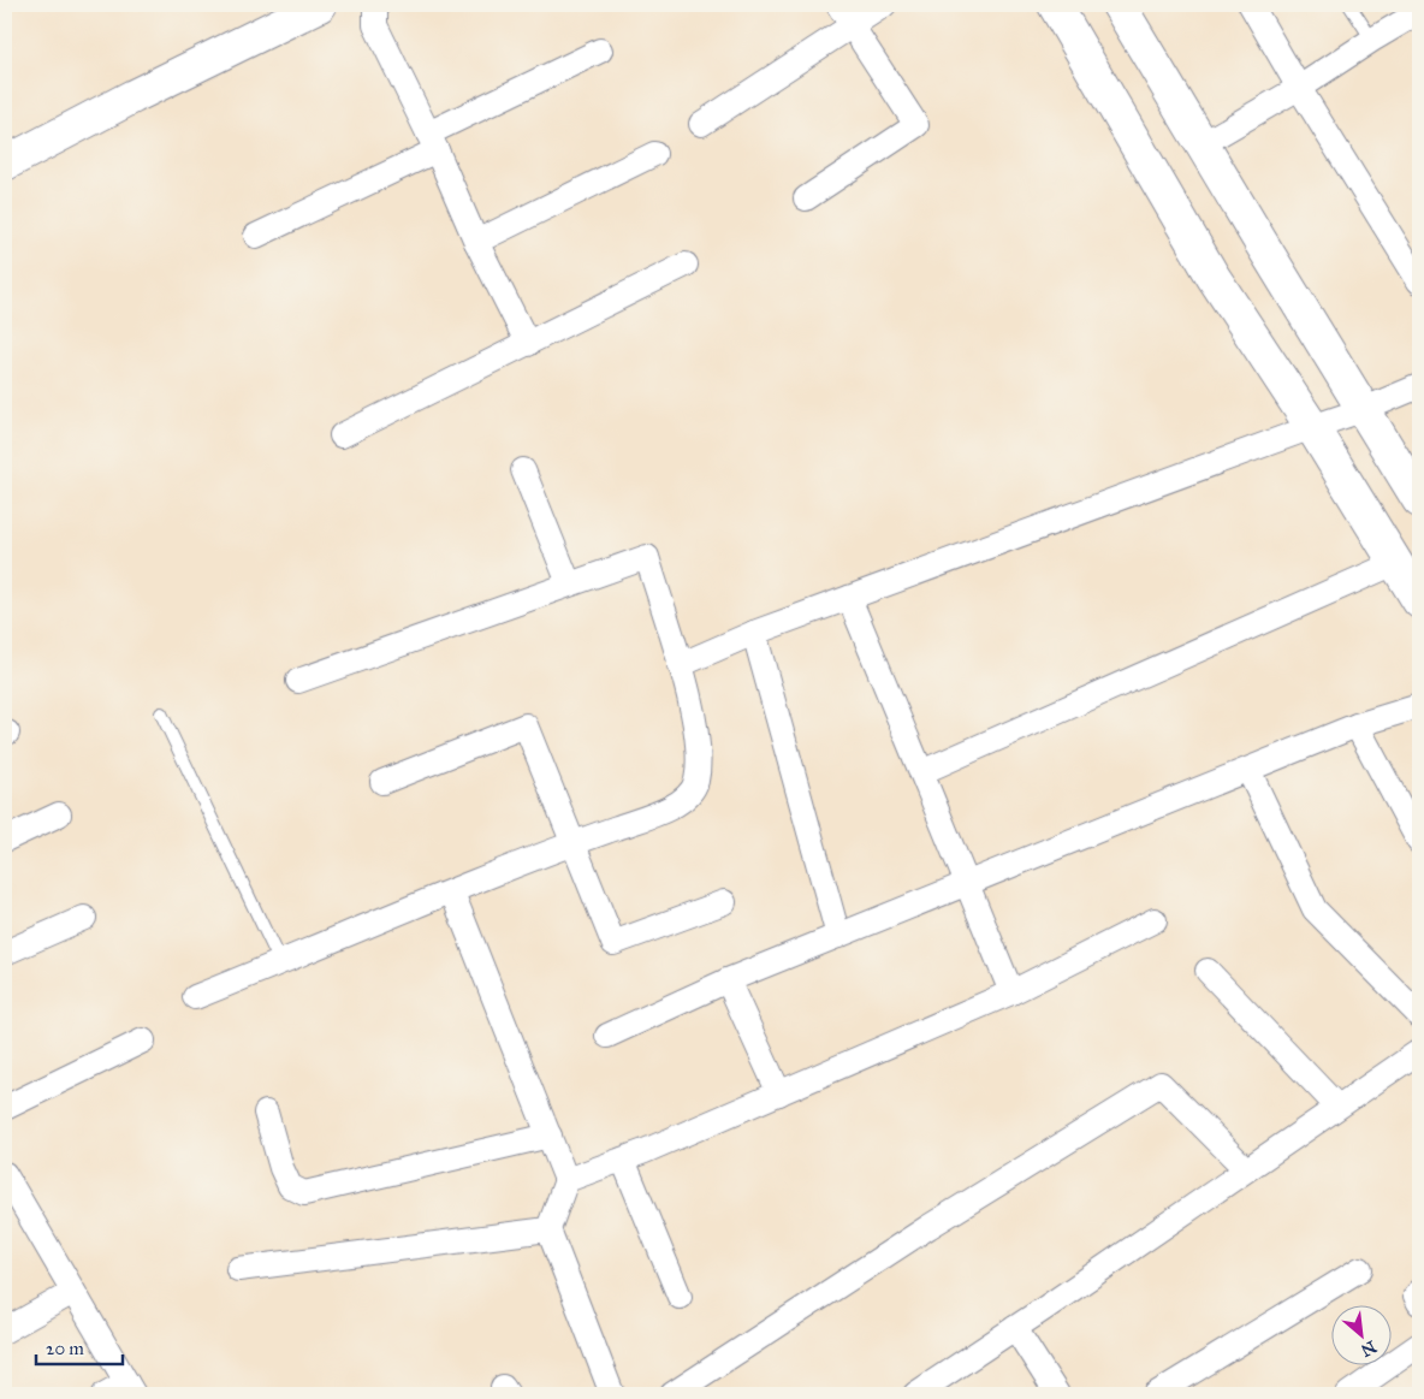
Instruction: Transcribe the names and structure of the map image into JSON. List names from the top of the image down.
{
  "scale_bar": "20 m",
  "north": "bottom right"
}
